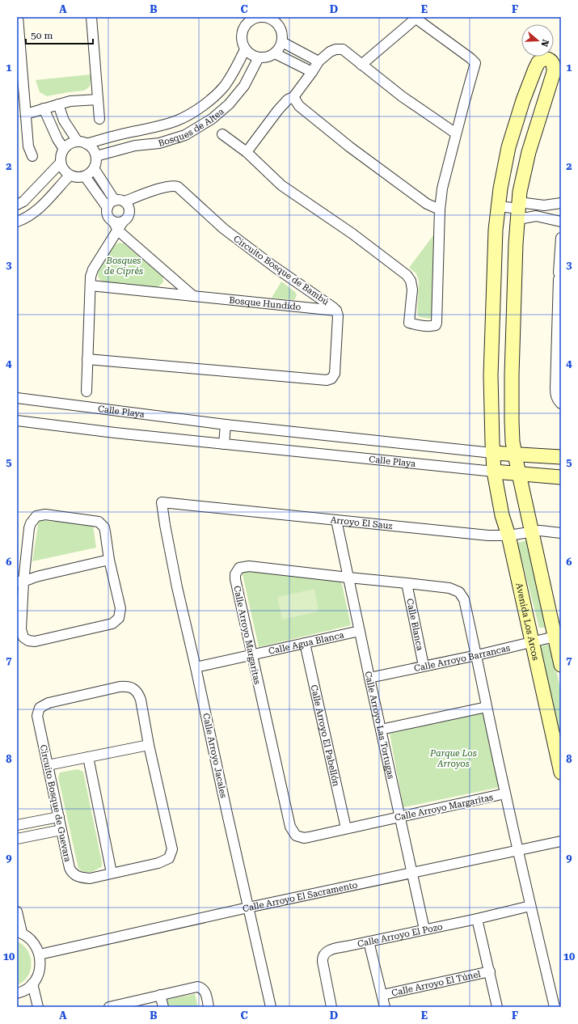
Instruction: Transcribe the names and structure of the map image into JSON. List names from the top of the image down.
{
  "streets": {
    "street": [
      "Bosques de Altea",
      "Circuito Bosque de Bambú",
      "Bosque Hundido",
      "Calle Playa",
      "Arroyo El Sauz",
      "Avenida Los Arcos",
      "Calle Blanca",
      "Calle Arroyo Margaritas",
      "Calle Agua Blanca",
      "Calle Arroyo Barrancas",
      "Calle Arroyo Las Tortugas",
      "Calle Arroyo El Pabellón",
      "Calle Arroyo Jacales",
      "Circuito Bosque de Guevara",
      "Calle Arroyo El Sacramento",
      "Calle Arroyo El Pozo",
      "Calle Arroyo El Túnel"
    ]
  },
  "crossings": [
    ["Circuito Bosque de Bambú", "Bosque Hundido"],
    ["Calle Playa", "Avenida Los Arcos"],
    ["Arroyo El Sauz", "Avenida Los Arcos"],
    ["Arroyo El Sauz", "Calle Arroyo Las Tortugas"],
    ["Arroyo El Sauz", "Calle Arroyo Jacales"],
    ["Avenida Los Arcos", "Calle Arroyo Barrancas"],
    ["Calle Blanca", "Calle Arroyo Margaritas"],
    ["Calle Blanca", "Calle Arroyo Barrancas"],
    ["Calle Arroyo Margaritas", "Calle Agua Blanca"],
    ["Calle Arroyo Margaritas", "Calle Arroyo Barrancas"],
    ["Calle Arroyo Margaritas", "Calle Arroyo Las Tortugas"],
    ["Calle Arroyo Margaritas", "Calle Arroyo El Pabellón"],
    ["Calle Arroyo Margaritas", "Calle Arroyo El Sacramento"],
    ["Calle Arroyo Margaritas", "Calle Arroyo El Pozo"],
    ["Calle Agua Blanca", "Calle Arroyo Las Tortugas"],
    ["Calle Agua Blanca", "Calle Arroyo El Pabellón"],
    ["Calle Agua Blanca", "Calle Arroyo Jacales"],
    ["Calle Arroyo Barrancas", "Calle Arroyo Las Tortugas"],
    ["Calle Arroyo Las Tortugas", "Calle Arroyo El Sacramento"],
    ["Calle Arroyo Las Tortugas", "Calle Arroyo El Pozo"],
    ["Calle Arroyo Jacales", "Calle Arroyo El Sacramento"]
  ],
  "parks": ["Bosques de Ciprés", "Parque Los Arroyos"],
  "scale_bar": "50 m",
  "north": "right",
  "grid": {
    "columns": [
      "A",
      "B",
      "C",
      "D",
      "E",
      "F"
    ],
    "rows": [
      "1",
      "2",
      "3",
      "4",
      "5",
      "6",
      "7",
      "8",
      "9",
      "10"
    ]
  }
}
